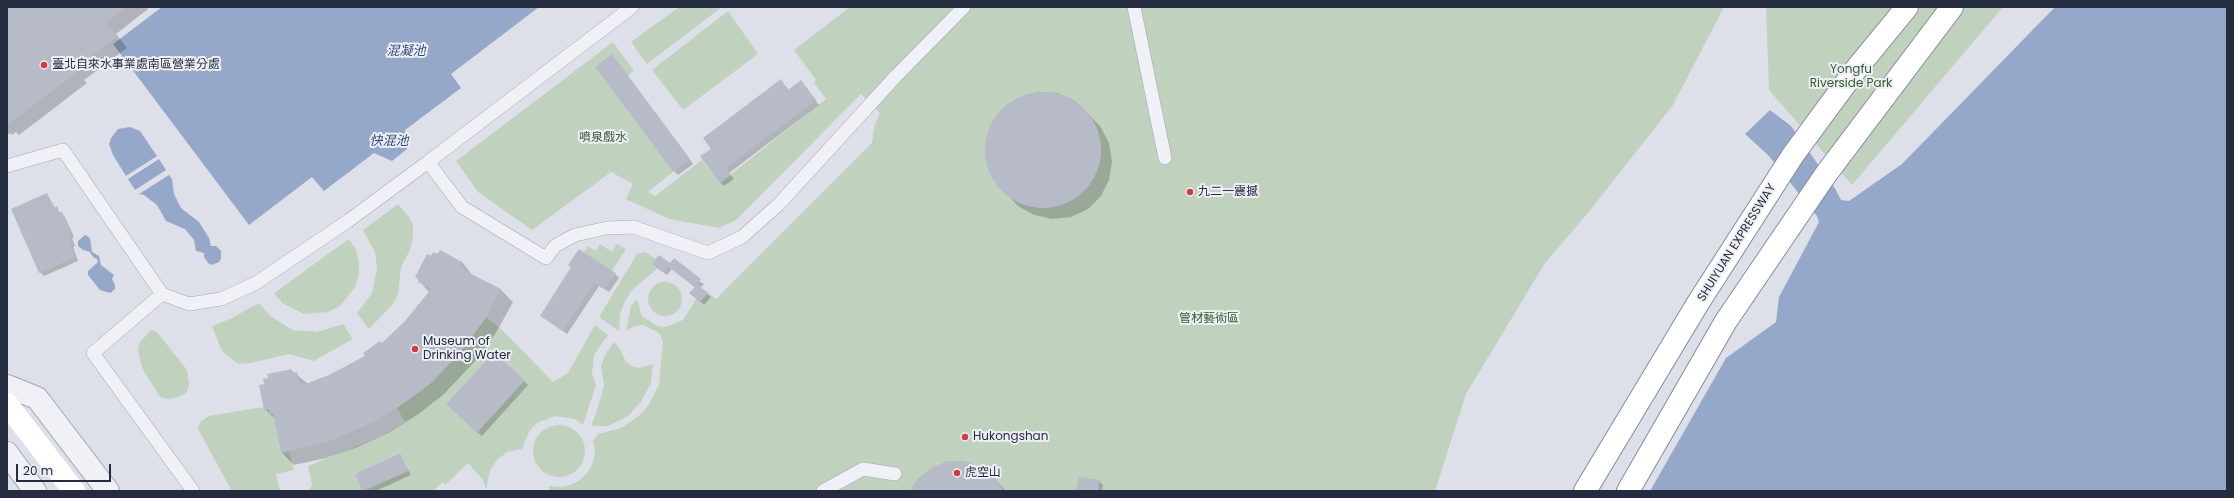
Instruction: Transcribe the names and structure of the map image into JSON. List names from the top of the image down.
{
  "streets": {
    "main road": ["SHUIYUAN EXPRESSWAY"]
  },
  "water": ["混凝池", "快混池"],
  "parks": ["Yongfu Riverside Park", "噴泉戲水", "管材藝術區"],
  "places": [
    "臺北自來水事業處南區營業分處",
    "九二一震撼",
    "Museum of Drinking Water",
    "Hukongshan",
    "虎空山"
  ],
  "scale_bar": "20 m"
}
